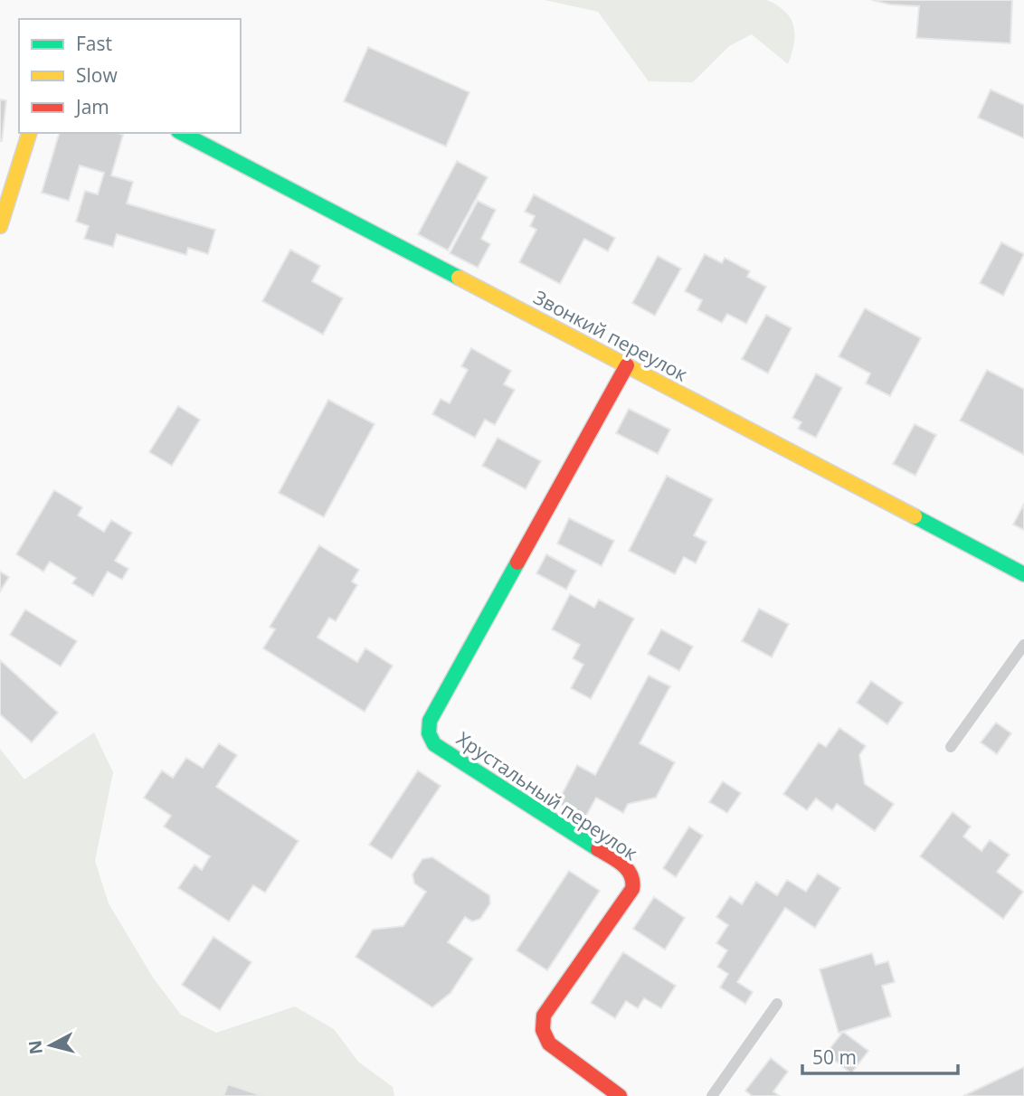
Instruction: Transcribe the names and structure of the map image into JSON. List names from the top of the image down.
{
  "streets": {
    "street": ["Звонкий переулок", "Хрустальный переулок"]
  },
  "crossings": [
    ["Звонкий переулок", "Хрустальный переулок"]
  ],
  "legend": ["Fast", "Slow", "Jam"],
  "scale_bar": "50 m",
  "north": "left"
}
